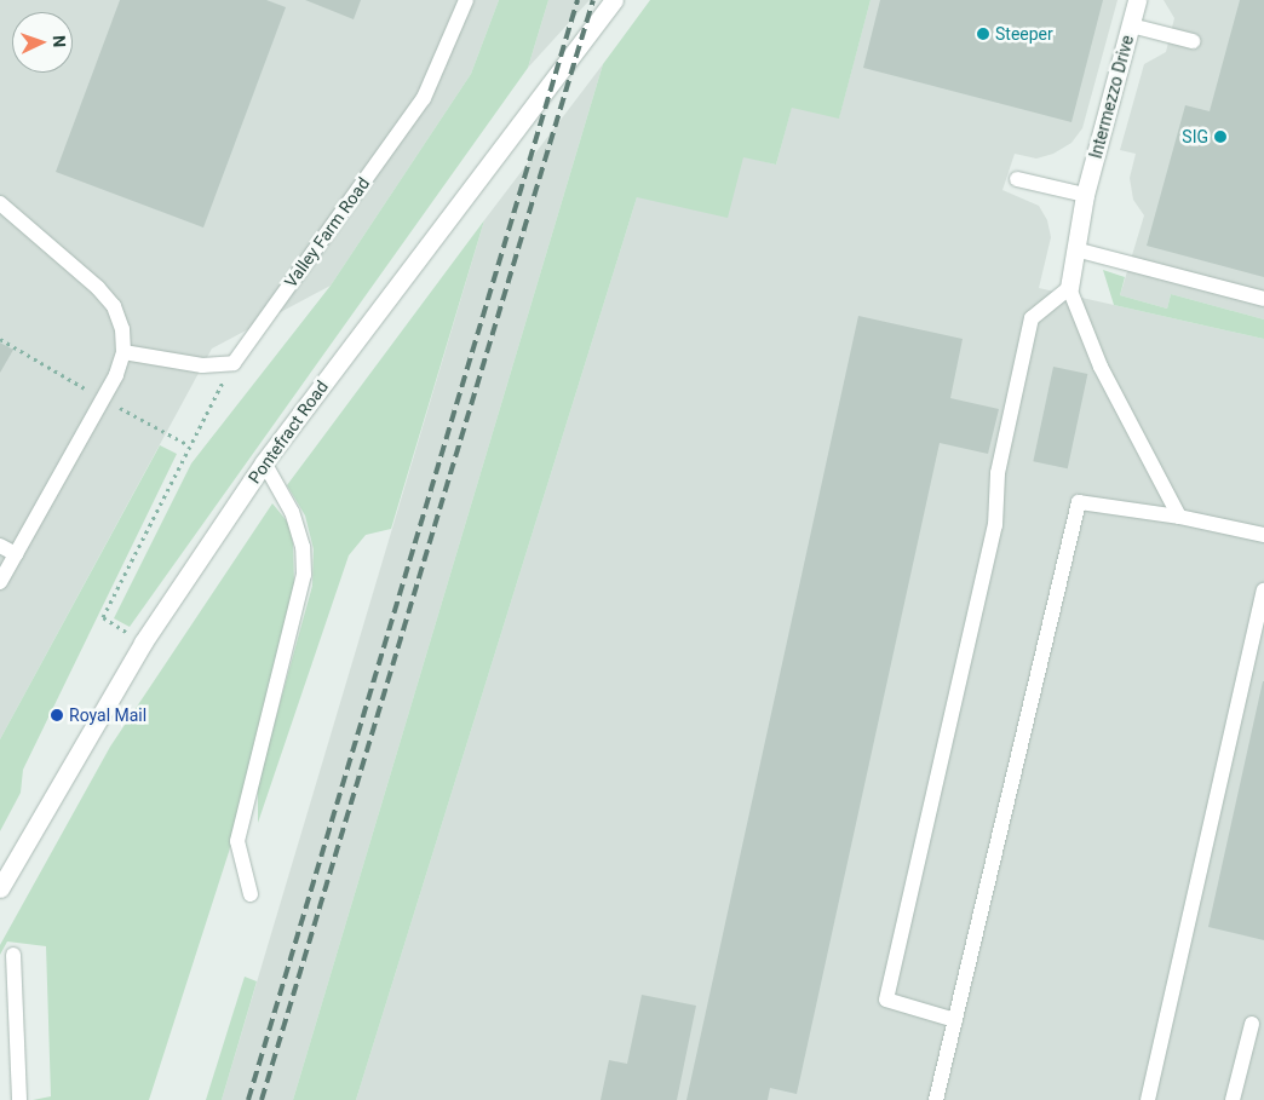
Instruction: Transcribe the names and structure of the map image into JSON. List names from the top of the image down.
{
  "streets": {
    "main road": ["Intermezzo Drive", "Pontefract Road"],
    "lane": ["Valley Farm Road"]
  },
  "places": ["Steeper", "SIG", "Royal Mail"],
  "north": "right"
}
